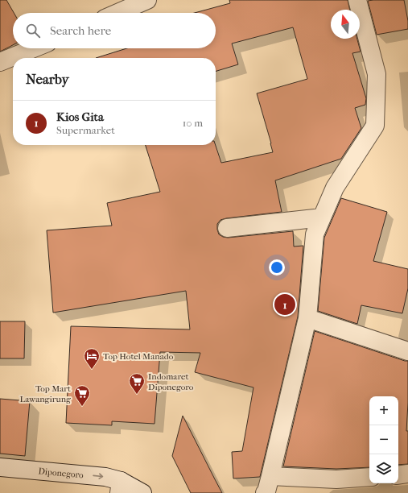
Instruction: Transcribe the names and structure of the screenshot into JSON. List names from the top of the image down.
{
  "streets": {
    "street": ["Diponegoro"]
  },
  "one_way": ["Diponegoro"],
  "places": {
    "hotel": ["Top Hotel Manado"],
    "supermarket": ["Indomaret Diponegoro", "Top Mart Lawangirung"]
  },
  "north": "top",
  "page": {
    "search": "Search here",
    "heading": "Nearby",
    "list": [
      {
        "mark": "1",
        "name": "Kios Gita",
        "note": "Supermarket",
        "value": "10 m"
      }
    ],
    "pins": "1",
    "map_buttons": ["+", "−"]
  }
}
